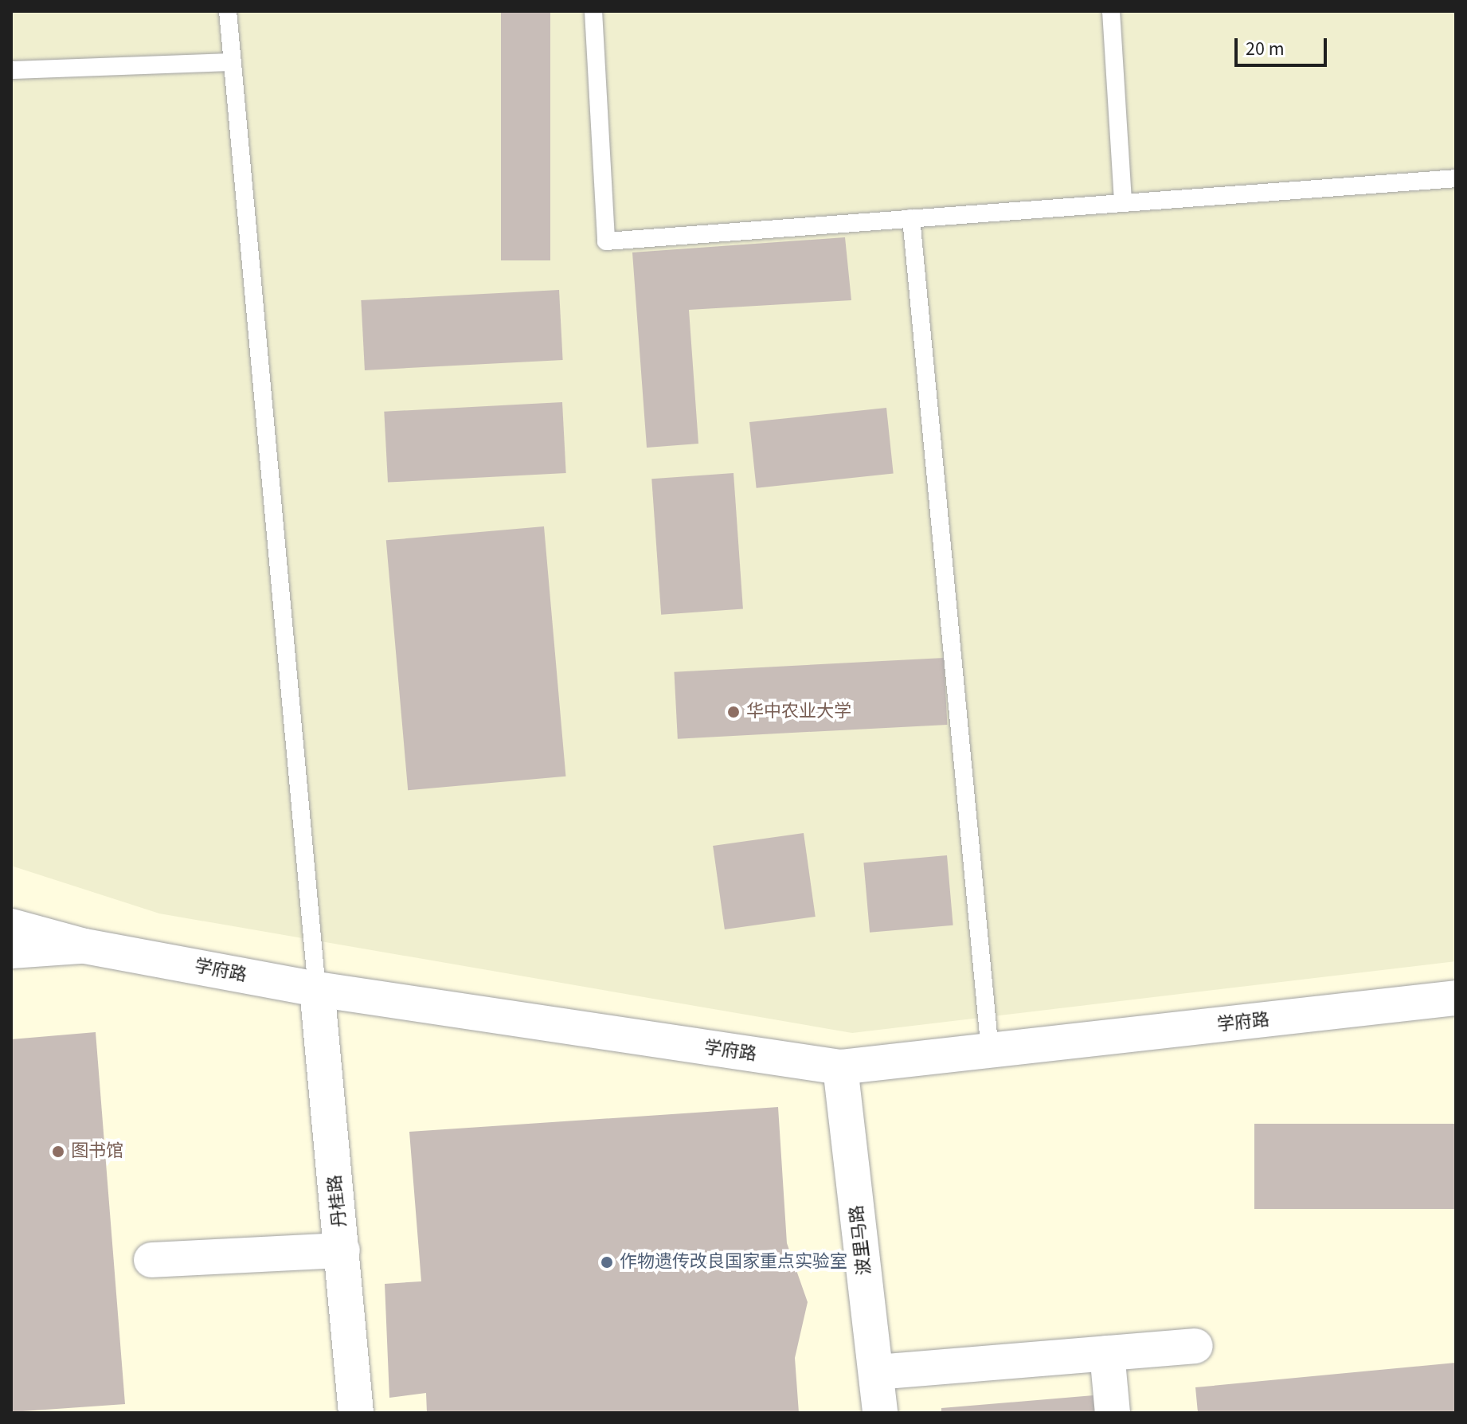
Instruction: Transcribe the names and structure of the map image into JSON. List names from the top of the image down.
{
  "streets": {
    "street": ["学府路", "丹桂路", "波里马路"]
  },
  "crossings": [
    ["学府路", "丹桂路"],
    ["学府路", "波里马路"]
  ],
  "places": ["华中农业大学", "图书馆", "作物遗传改良国家重点实验室"],
  "scale_bar": "20 m"
}
